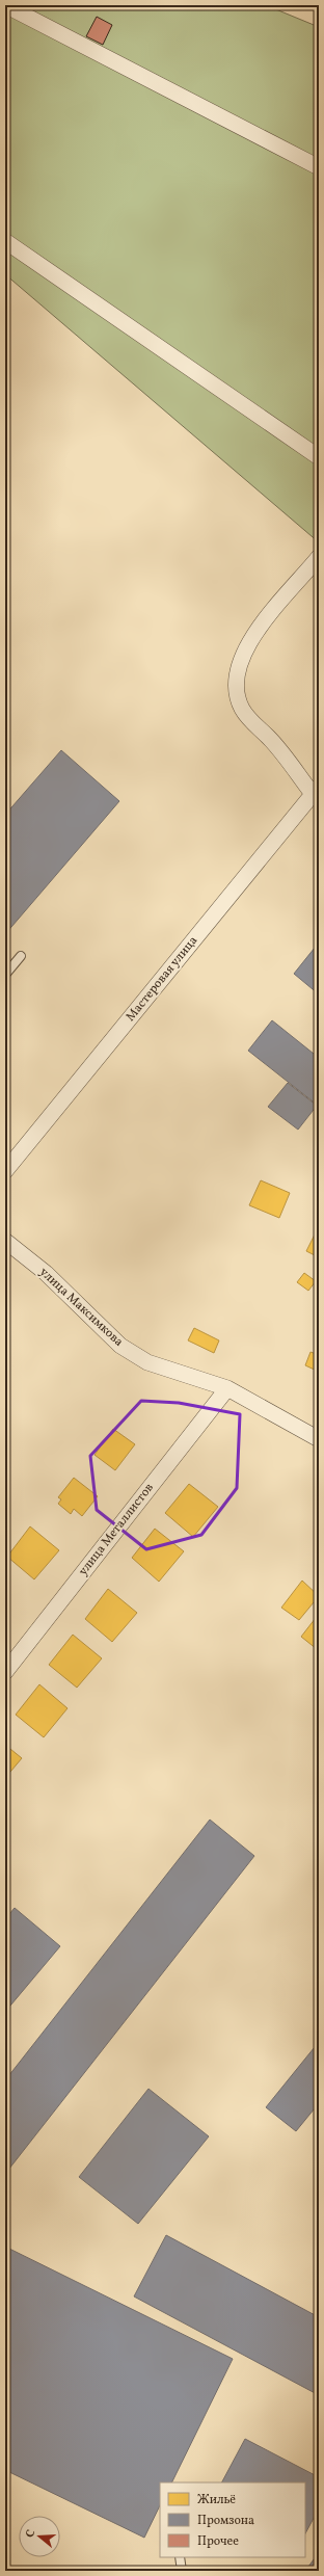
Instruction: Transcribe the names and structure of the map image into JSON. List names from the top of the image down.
{
  "streets": {
    "street": ["Мастеровая улица", "улица Максимкова", "улица Металлистов"]
  },
  "crossings": [
    ["улица Максимкова", "улица Металлистов"]
  ],
  "legend": ["Жильё", "Промзона", "Прочее"],
  "north": "left"
}
